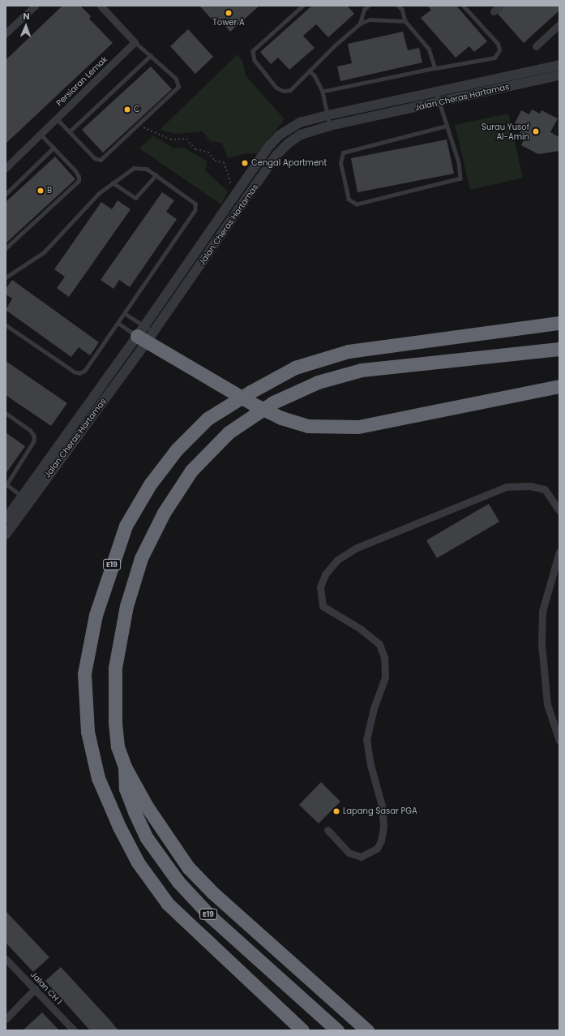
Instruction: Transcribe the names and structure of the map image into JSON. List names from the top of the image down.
{
  "streets": {
    "highway": ["E19"],
    "street": ["Persiaran Lemak", "Jalan Cheras Hartamas", "Jalan CH 1"]
  },
  "places": [
    "Tower A",
    "C",
    "Surau Yusof Al-Amin",
    "Cengal Apartment",
    "B",
    "Lapang Sasar PGA"
  ],
  "north": "top"
}
